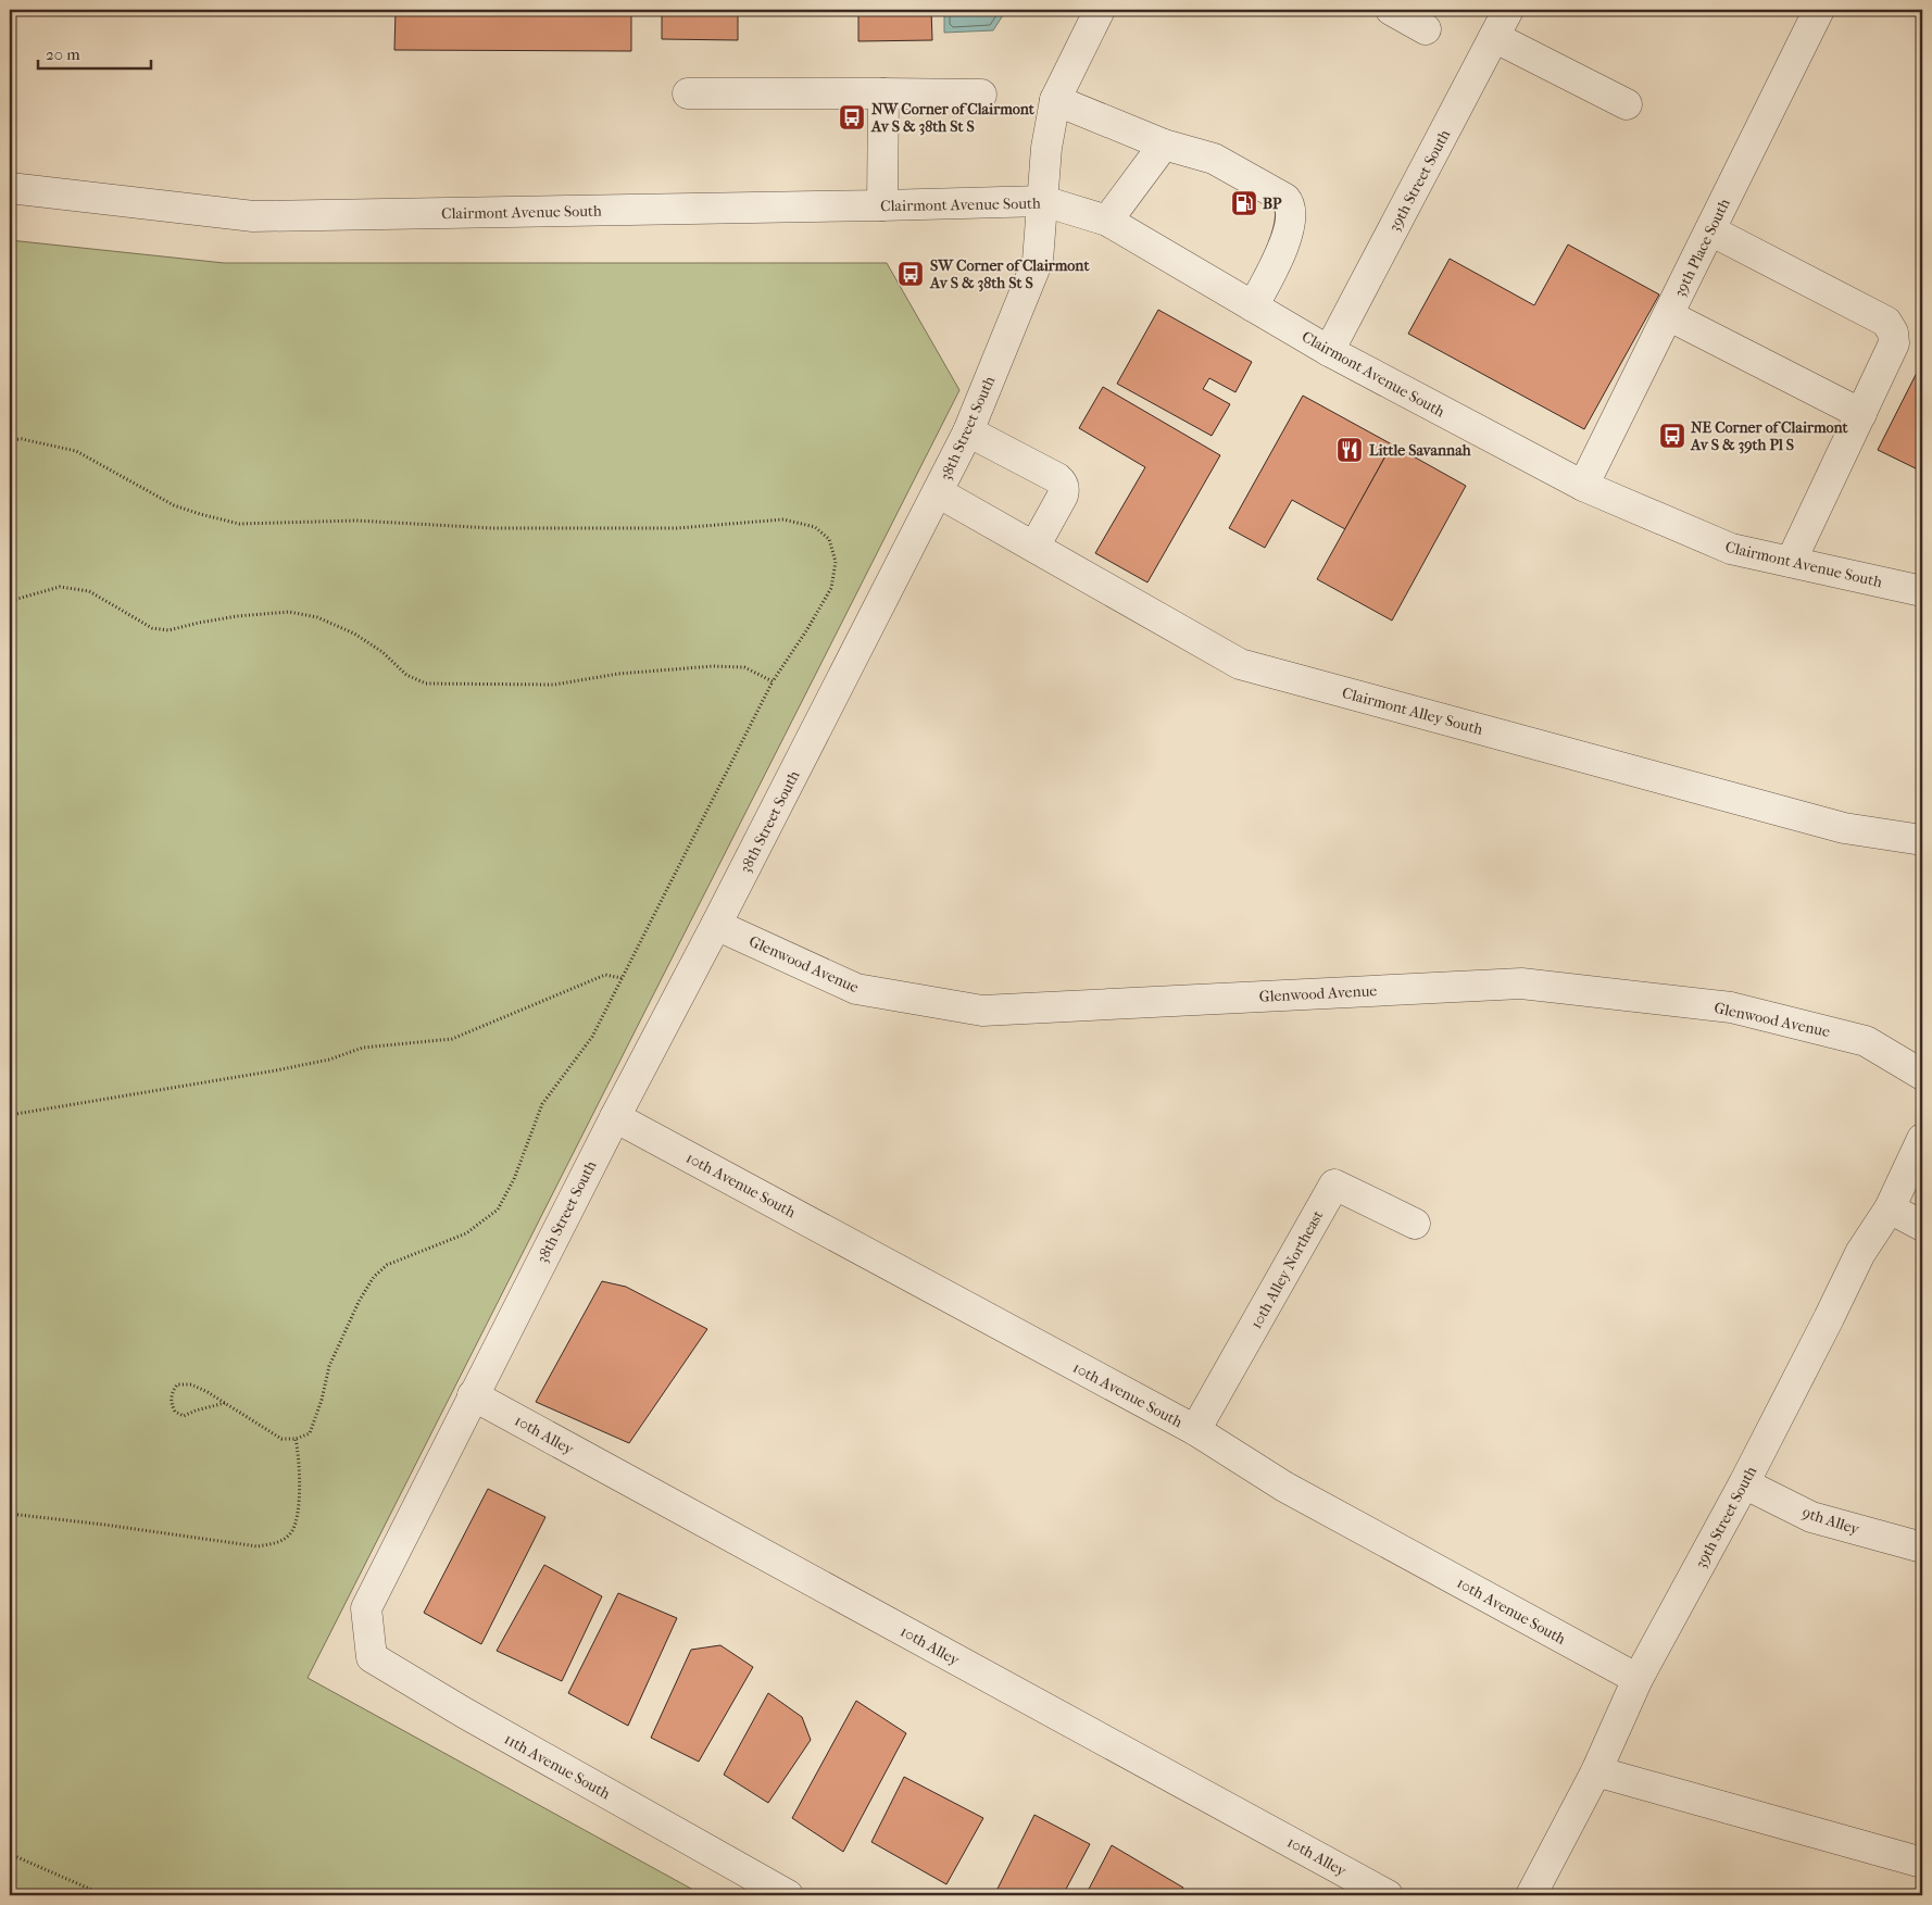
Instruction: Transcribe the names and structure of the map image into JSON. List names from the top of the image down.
{
  "streets": {
    "street": [
      "39th Street South",
      "Clairmont Avenue South",
      "39th Place South",
      "38th Street South",
      "Clairmont Alley South",
      "Glenwood Avenue",
      "10th Avenue South",
      "10th Alley Northeast",
      "10th Alley",
      "9th Alley",
      "11th Avenue South"
    ]
  },
  "crossings": [
    ["39th Street South", "Clairmont Avenue South"],
    ["39th Street South", "10th Avenue South"],
    ["39th Street South", "9th Alley"],
    ["Clairmont Avenue South", "39th Place South"],
    ["Clairmont Avenue South", "38th Street South"],
    ["38th Street South", "Clairmont Alley South"],
    ["38th Street South", "Glenwood Avenue"],
    ["38th Street South", "10th Avenue South"],
    ["38th Street South", "10th Alley"],
    ["38th Street South", "11th Avenue South"],
    ["10th Avenue South", "10th Alley Northeast"]
  ],
  "places": {
    "bus stop": ["NW Corner of Clairmont Av S & 38th St S", "SW Corner of Clairmont Av S & 38th St S", "NE Corner of Clairmont Av S & 39th Pl S"],
    "fuel station": ["BP"],
    "restaurant": ["Little Savannah"]
  },
  "scale_bar": "20 m"
}
